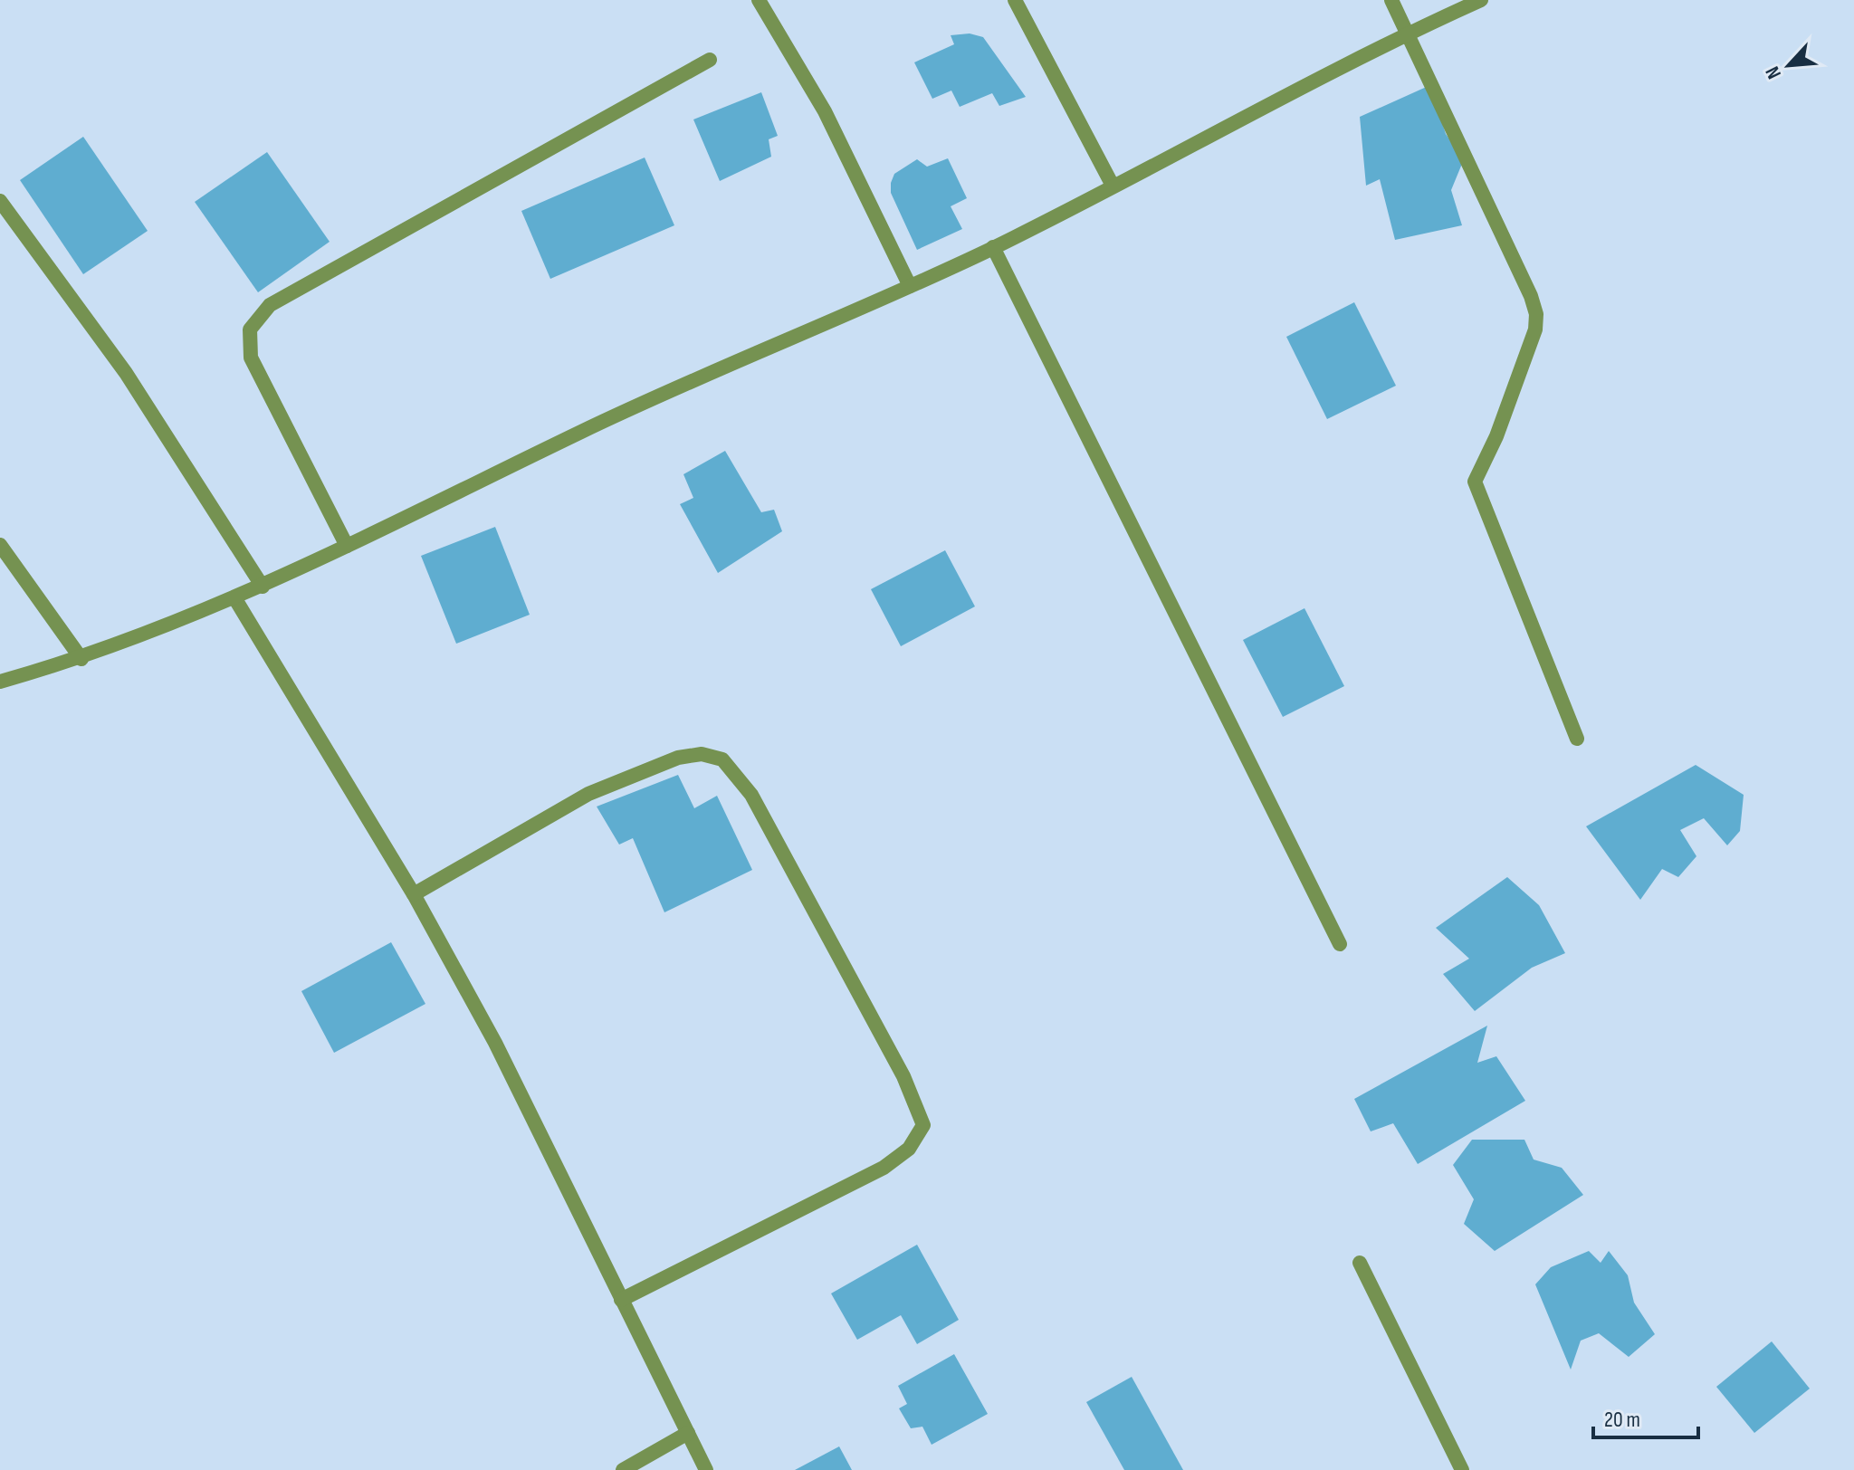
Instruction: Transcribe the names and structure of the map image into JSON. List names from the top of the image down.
{
  "scale_bar": "20 m",
  "north": "bottom left"
}
